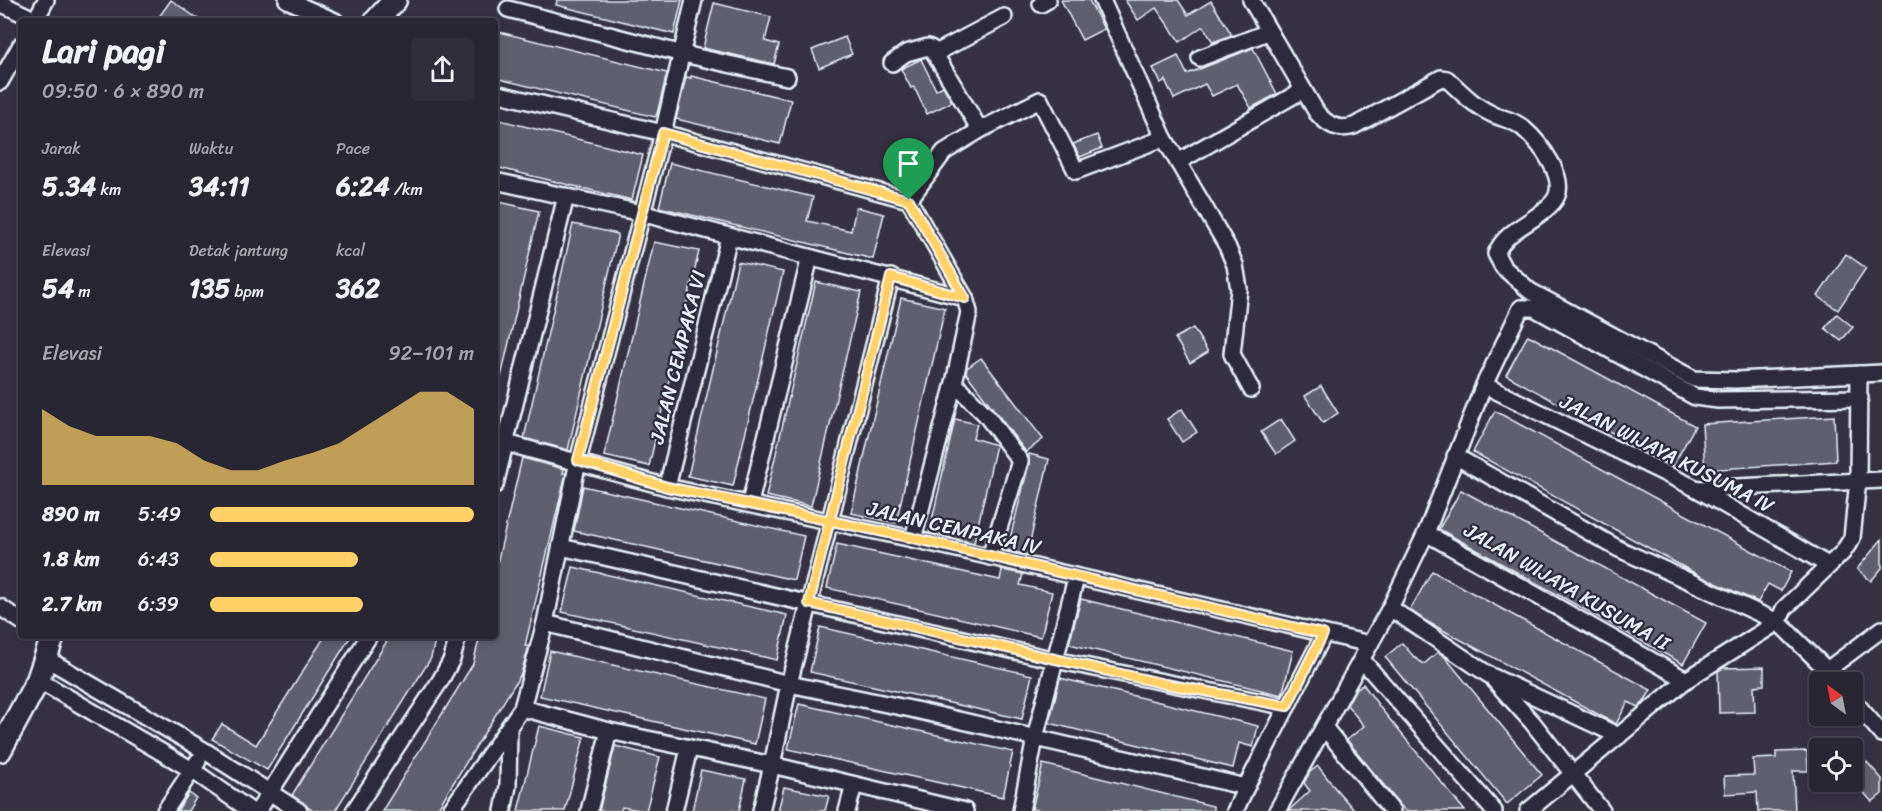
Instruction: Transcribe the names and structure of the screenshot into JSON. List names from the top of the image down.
{
  "streets": {
    "street": [
      "JALAN CEMPAKA VI",
      "JALAN WIJAYA KUSUMA IV",
      "JALAN CEMPAKA IV",
      "JALAN WIJAYA KUSUMA II"
    ]
  },
  "crossings": [
    ["JALAN CEMPAKA VI", "JALAN CEMPAKA IV"]
  ],
  "north": "top left",
  "page": {
    "heading": ["Lari pagi", "09:50 · 6 × 890 m"],
    "stats": [
      ["Jarak", "5.34 km"],
      ["Waktu", "34:11"],
      ["Pace", "6:24 /km"],
      ["Elevasi", "54 m"],
      ["Detak jantung", "135 bpm"],
      ["kcal", "362"]
    ],
    "chart": ["Elevasi", "92–101 m"],
    "list": [
      {
        "name": "890 m",
        "note": "5:49"
      },
      {
        "name": "1.8 km",
        "note": "6:43"
      },
      {
        "name": "2.7 km",
        "note": "6:39"
      }
    ]
  }
}
